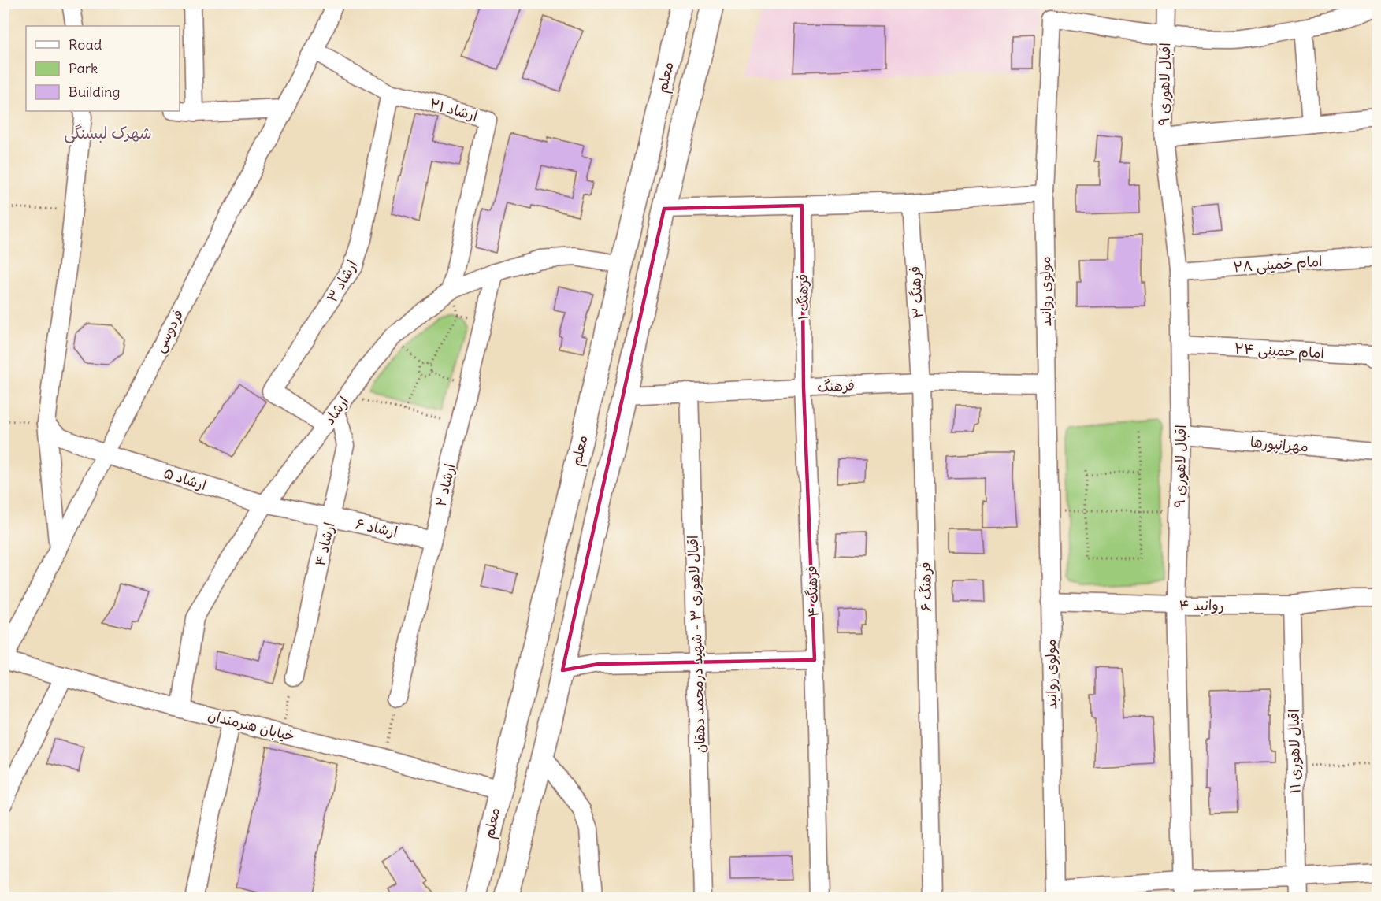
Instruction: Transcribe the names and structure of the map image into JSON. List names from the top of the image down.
{
  "streets": {
    "main road": ["معلم"],
    "street": [
      "اقبال لاهوری ۹",
      "ارشاد ۲۱",
      "امام خمینی ۲۸",
      "ارشاد ۳",
      "مولوی روانبد",
      "فرهنگ ۳",
      "فرهنگ ۱",
      "فردوسی",
      "امام خمینی ۲۴",
      "فرهنگ",
      "ارشاد",
      "مهرانپورها",
      "ارشاد ۵",
      "ارشاد ۲",
      "ارشاد ۶",
      "ارشاد ۴",
      "فرهنگ ۶",
      "فرهنگ ۴",
      "روانبد ۴",
      "اقبال لاهوری ۳ - شهید درمحمد دهقان",
      "خیابان هنرمندان",
      "اقبال لاهوری ۱۱"
    ]
  },
  "crossings": [
    ["معلم", "فرهنگ"],
    ["معلم", "ارشاد"],
    ["معلم", "خیابان هنرمندان"],
    ["اقبال لاهوری ۹", "امام خمینی ۲۸"],
    ["اقبال لاهوری ۹", "مولوی روانبد"],
    ["اقبال لاهوری ۹", "امام خمینی ۲۴"],
    ["اقبال لاهوری ۹", "مهرانپورها"],
    ["اقبال لاهوری ۹", "روانبد ۴"],
    ["ارشاد ۲۱", "ارشاد ۳"],
    ["ارشاد ۲۱", "فردوسی"],
    ["ارشاد ۲۱", "ارشاد"],
    ["ارشاد ۳", "ارشاد"],
    ["مولوی روانبد", "فرهنگ"],
    ["مولوی روانبد", "روانبد ۴"],
    ["فرهنگ ۳", "فرهنگ"],
    ["فرهنگ ۳", "فرهنگ ۶"],
    ["فرهنگ ۱", "فرهنگ"],
    ["فرهنگ ۱", "فرهنگ ۴"],
    ["فردوسی", "ارشاد ۵"],
    ["فردوسی", "خیابان هنرمندان"],
    ["فرهنگ", "فرهنگ ۶"],
    ["فرهنگ", "فرهنگ ۴"],
    ["فرهنگ", "اقبال لاهوری ۳ - شهید درمحمد دهقان"],
    ["ارشاد", "ارشاد ۵"],
    ["ارشاد", "ارشاد ۲"],
    ["ارشاد", "ارشاد ۶"],
    ["ارشاد", "ارشاد ۴"],
    ["ارشاد", "خیابان هنرمندان"],
    ["ارشاد ۵", "ارشاد ۶"],
    ["ارشاد ۲", "ارشاد ۶"],
    ["ارشاد ۶", "ارشاد ۴"],
    ["روانبد ۴", "اقبال لاهوری ۱۱"]
  ],
  "districts": ["شهرک لبسنگی"],
  "legend": ["Road", "Park", "Building"]
}
